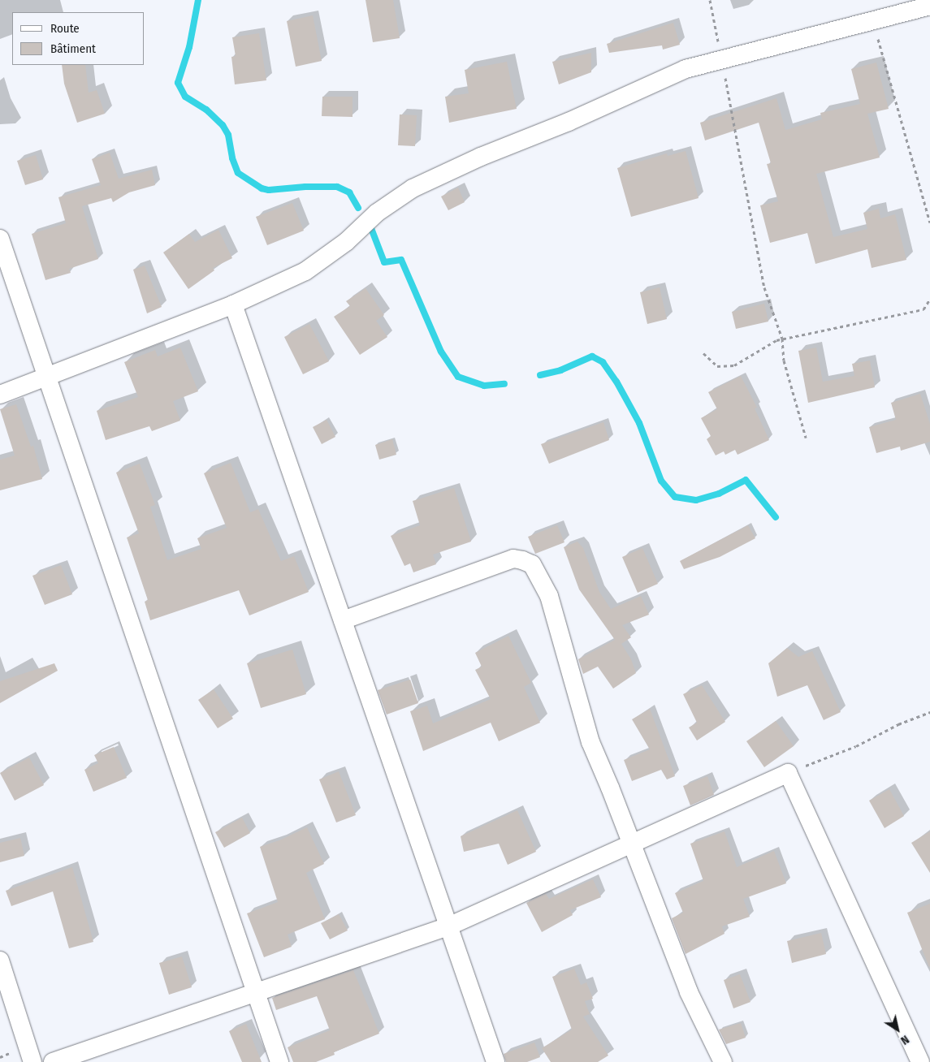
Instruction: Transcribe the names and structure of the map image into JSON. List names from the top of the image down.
{
  "legend": ["Route", "Bâtiment"],
  "north": "bottom right"
}
